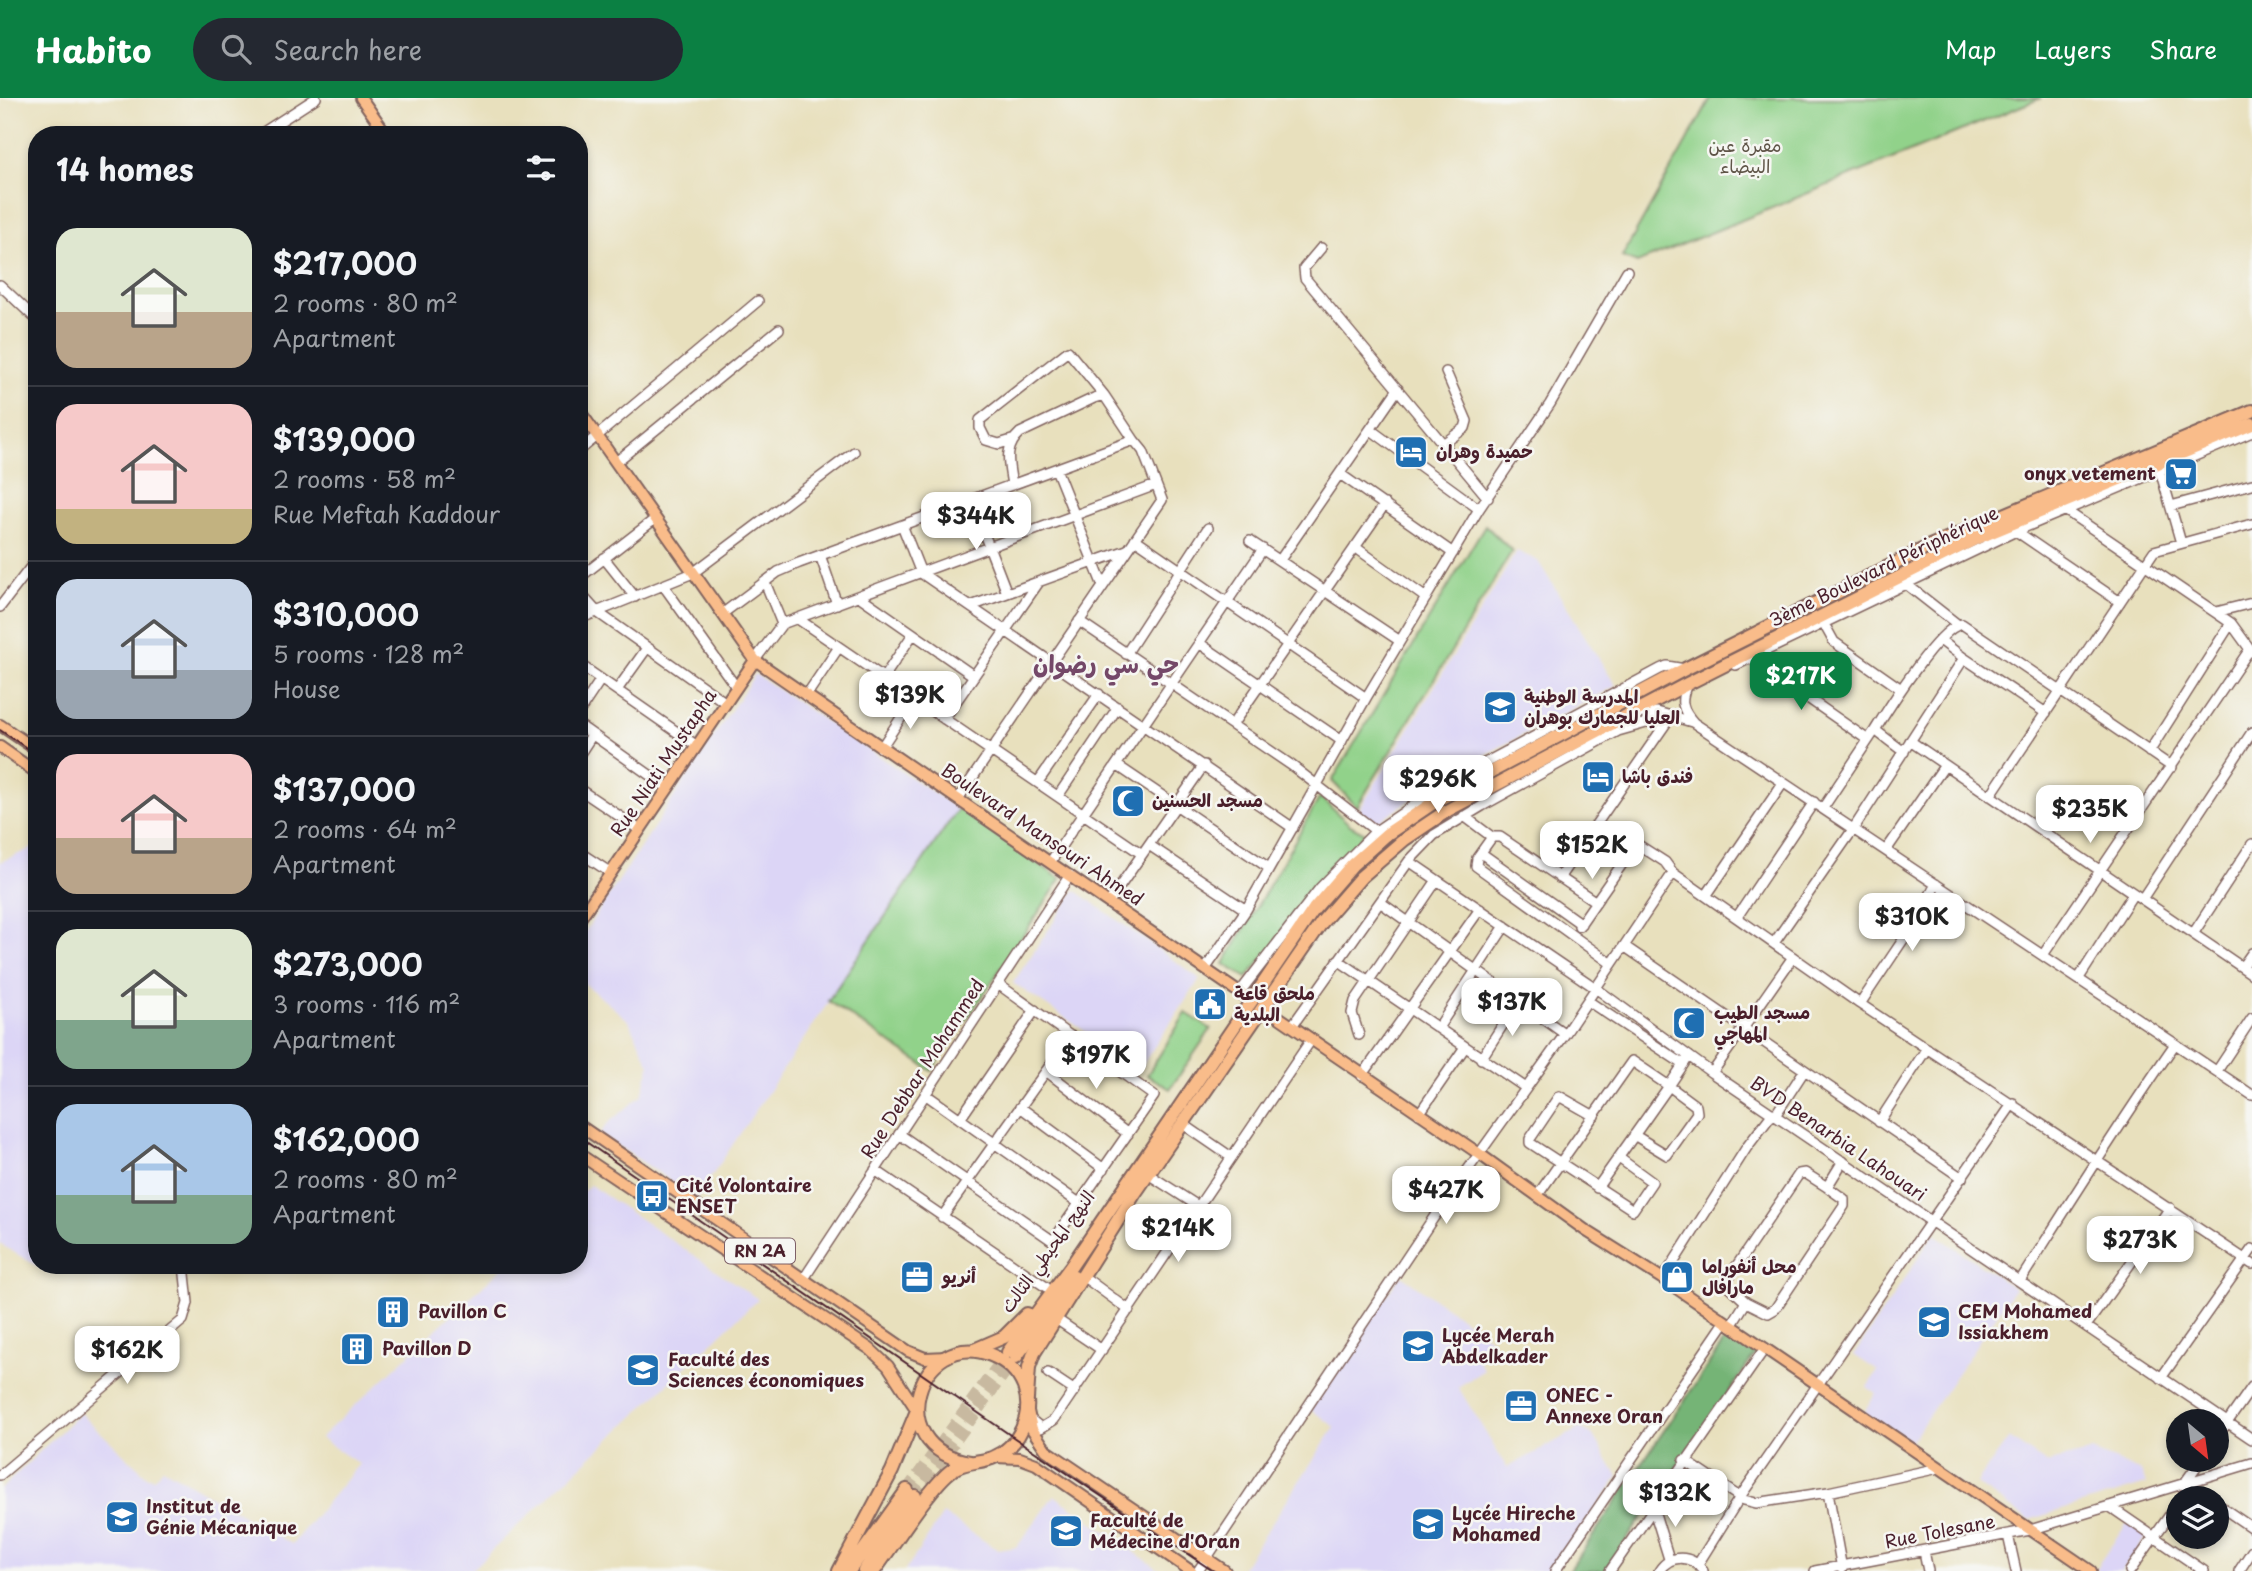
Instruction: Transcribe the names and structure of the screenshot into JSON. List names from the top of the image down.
{
  "streets": {
    "highway": ["3ème Boulevard Périphérique", "النهج المحيطي الثالث"],
    "main road": ["Rue Niati Mustapha", "Boulevard Mansouri Ahmed", "RN 2A"],
    "street": ["Rue Debbar Mohammed", "BVD Benarbia Lahouari", "Rue Tolesane"]
  },
  "crossings": [
    ["3ème Boulevard Périphérique", "Boulevard Mansouri Ahmed"],
    ["3ème Boulevard Périphérique", "RN 2A"],
    ["3ème Boulevard Périphérique", "النهج المحيطي الثالث"],
    ["Rue Niati Mustapha", "Boulevard Mansouri Ahmed"],
    ["Boulevard Mansouri Ahmed", "Rue Debbar Mohammed"],
    ["Rue Debbar Mohammed", "RN 2A"],
    ["RN 2A", "النهج المحيطي الثالث"]
  ],
  "districts": ["حي سي رضوان"],
  "parks": ["مقبرة عين البيضاء"],
  "places": {
    "hotel": ["حميدة وهران", "فندق باشا"],
    "supermarket": ["onyx vetement"],
    "school or university": [
      "المدرسة الوطنية العليا للجمارك بوهران",
      "CEM Mohamed Issiakhem",
      "Lycée Merah Abdelkader",
      "Faculté des Sciences économiques",
      "Institut de Génie Mécanique",
      "Lycée Hireche Mohamed",
      "Faculté de Médecine d'Oran"
    ],
    "mosque": ["مسجد الحسنين", "مسجد الطيب المهاجي"],
    "public building": ["ملحق قاعة البلدية"],
    "bus stop": ["Cité Volontaire ENSET"],
    "office": ["أنريو", "ONEC - Annexe Oran"],
    "shop": ["محل أنفوراما مارافال"],
    "building": ["Pavillon C", "Pavillon D"]
  },
  "north": "bottom right",
  "page": {
    "header": "Habito",
    "search": "Search here",
    "nav": ["Map", "Layers", "Share"],
    "heading": "14 homes",
    "list": [
      {
        "name": "$217,000",
        "note": "2 rooms · 80 m² · Apartment"
      },
      {
        "name": "$139,000",
        "note": "2 rooms · 58 m² · Rue Meftah Kaddour"
      },
      {
        "name": "$310,000",
        "note": "5 rooms · 128 m² · House"
      },
      {
        "name": "$137,000",
        "note": "2 rooms · 64 m² · Apartment"
      },
      {
        "name": "$273,000",
        "note": "3 rooms · 116 m² · Apartment"
      },
      {
        "name": "$162,000",
        "note": "2 rooms · 80 m² · Apartment"
      }
    ],
    "price": [
      "$344K",
      "$217K",
      "$139K",
      "$296K",
      "$235K",
      "$152K",
      "$310K",
      "$137K",
      "$197K",
      "$427K",
      "$214K",
      "$273K",
      "$162K",
      "$132K"
    ]
  }
}
